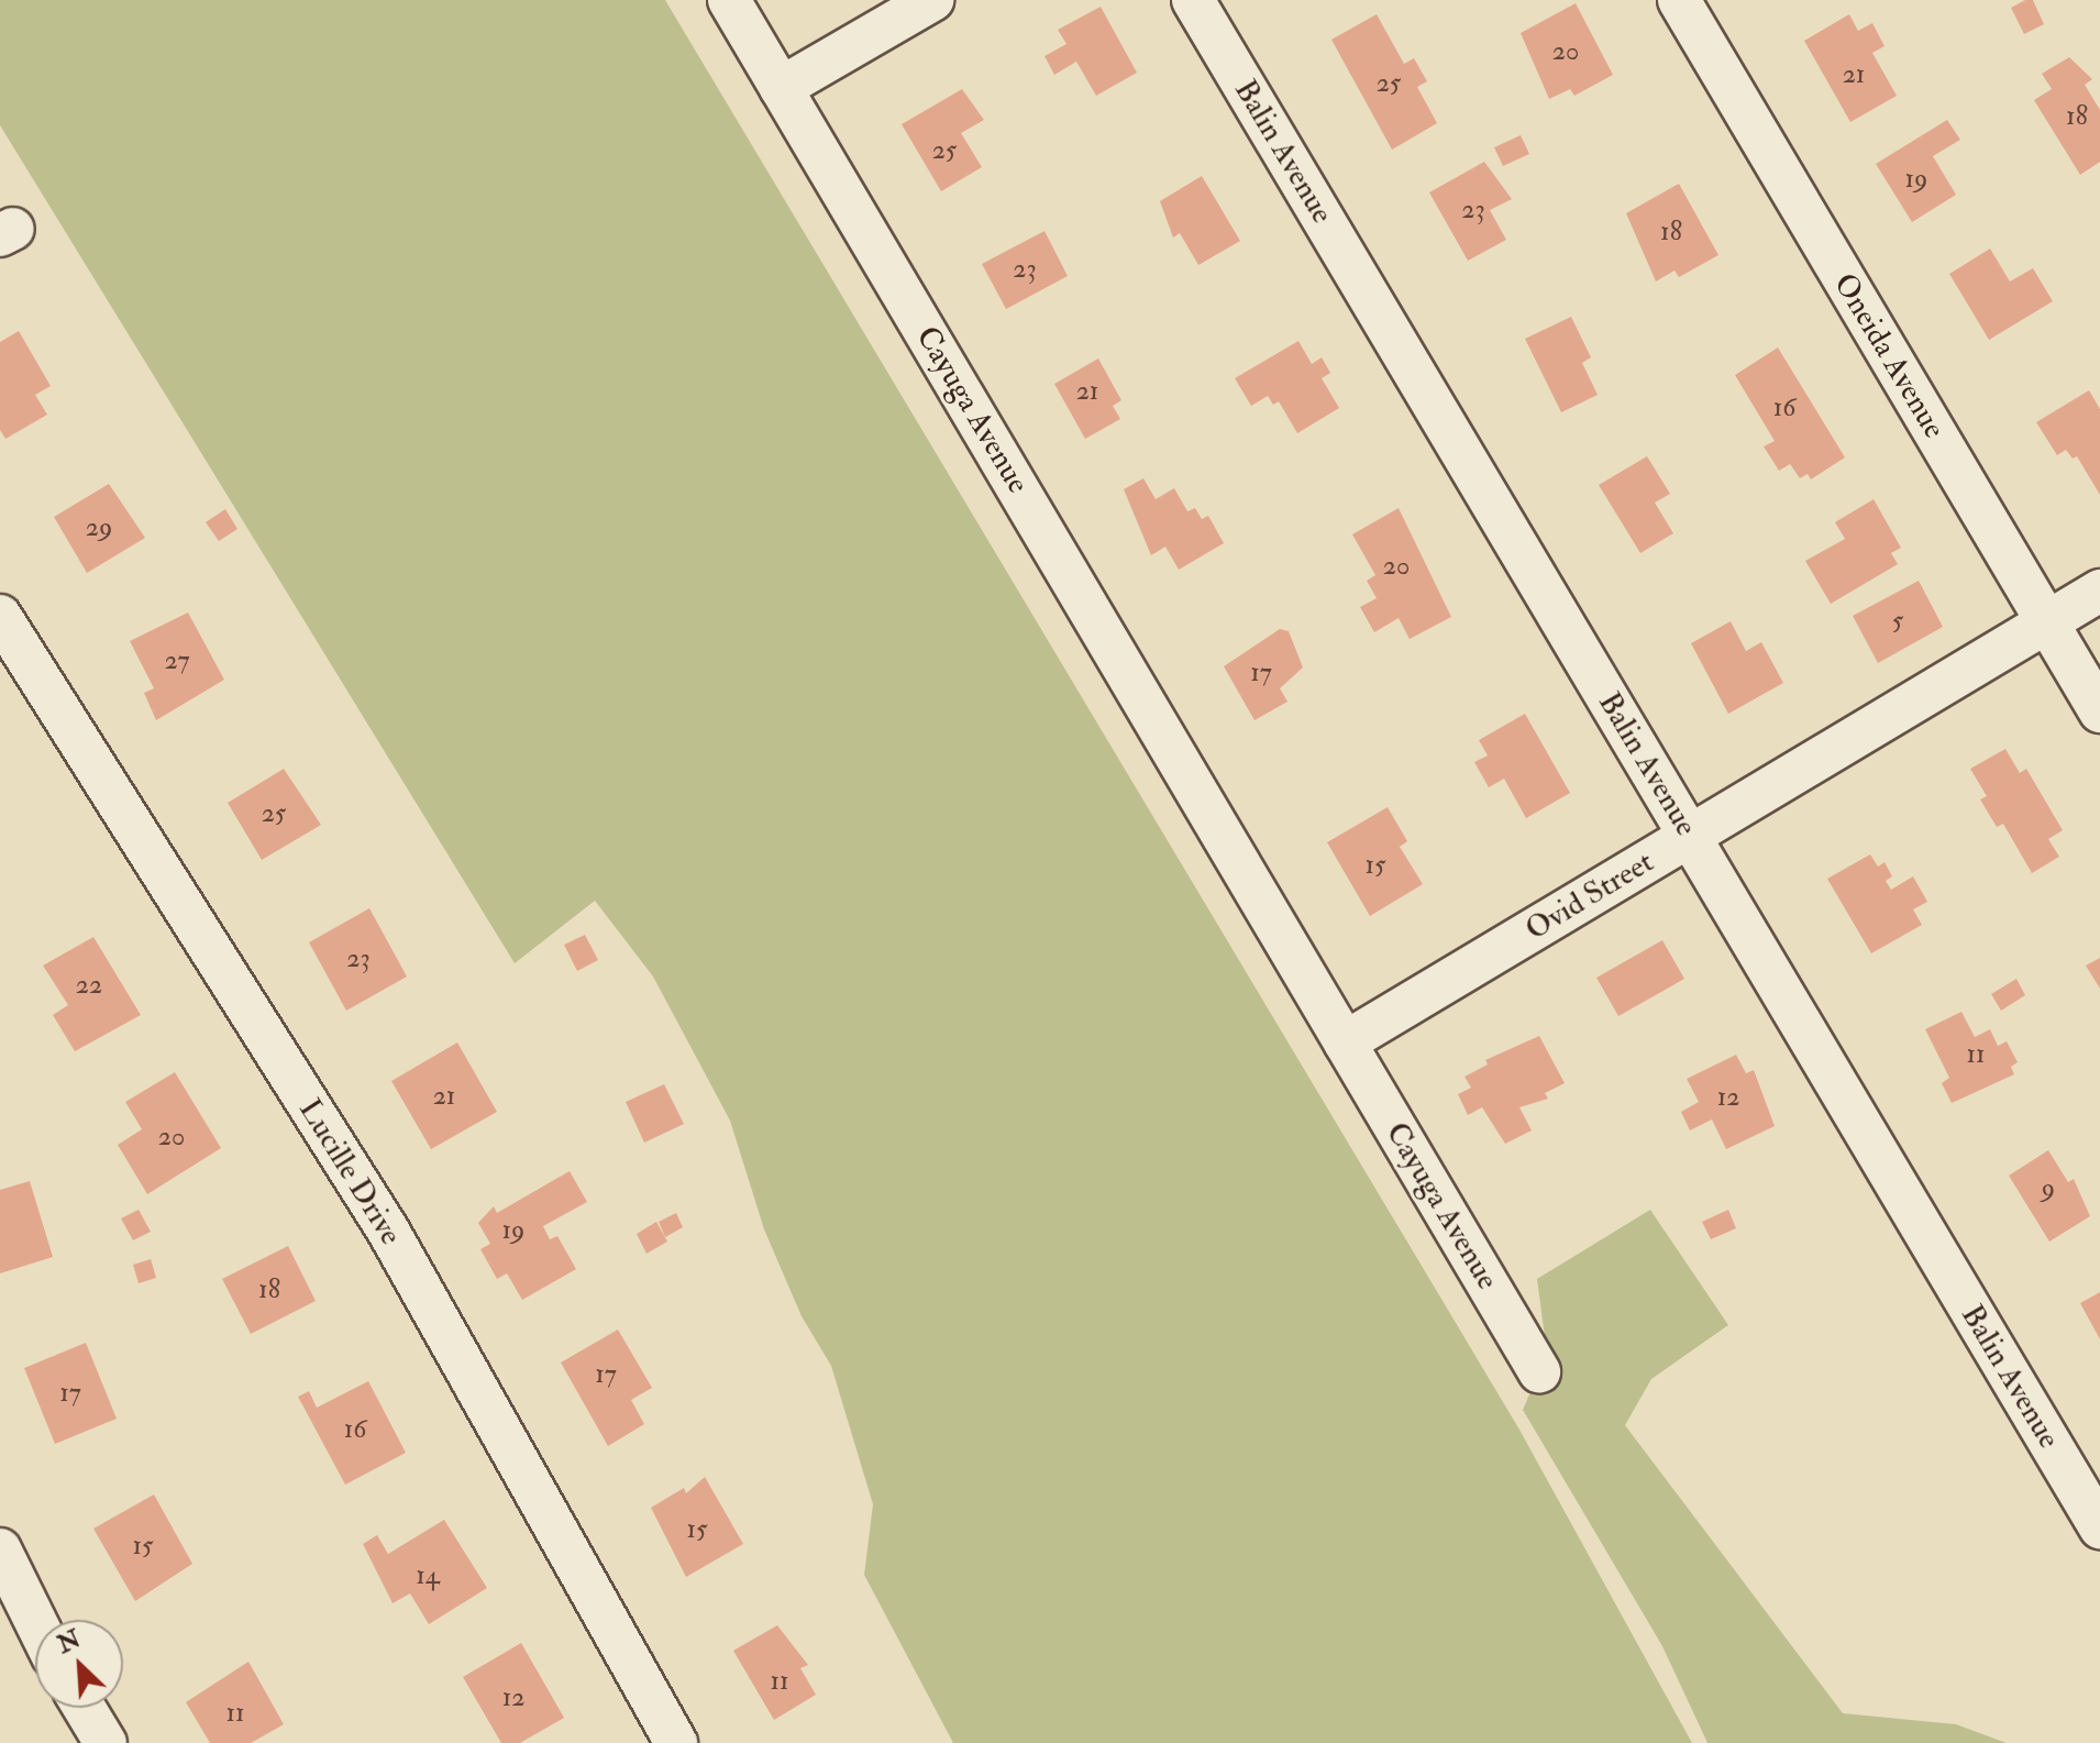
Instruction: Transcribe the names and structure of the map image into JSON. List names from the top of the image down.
{
  "streets": {
    "street": [
      "Balin Avenue",
      "Oneida Avenue",
      "Cayuga Avenue",
      "Ovid Street",
      "Lucille Drive"
    ]
  },
  "crossings": [
    ["Balin Avenue", "Ovid Street"],
    ["Oneida Avenue", "Ovid Street"],
    ["Cayuga Avenue", "Ovid Street"]
  ],
  "house_numbers": [
    "20",
    "21",
    "25",
    "18",
    "25",
    "19",
    "23",
    "18",
    "23",
    "21",
    "16",
    "29",
    "20",
    "5",
    "27",
    "17",
    "25",
    "15",
    "23",
    "22",
    "11",
    "21",
    "12",
    "20",
    "9",
    "19",
    "18",
    "17",
    "17",
    "16",
    "15",
    "15",
    "14",
    "11",
    "12",
    "11"
  ],
  "north": "top left"
}
